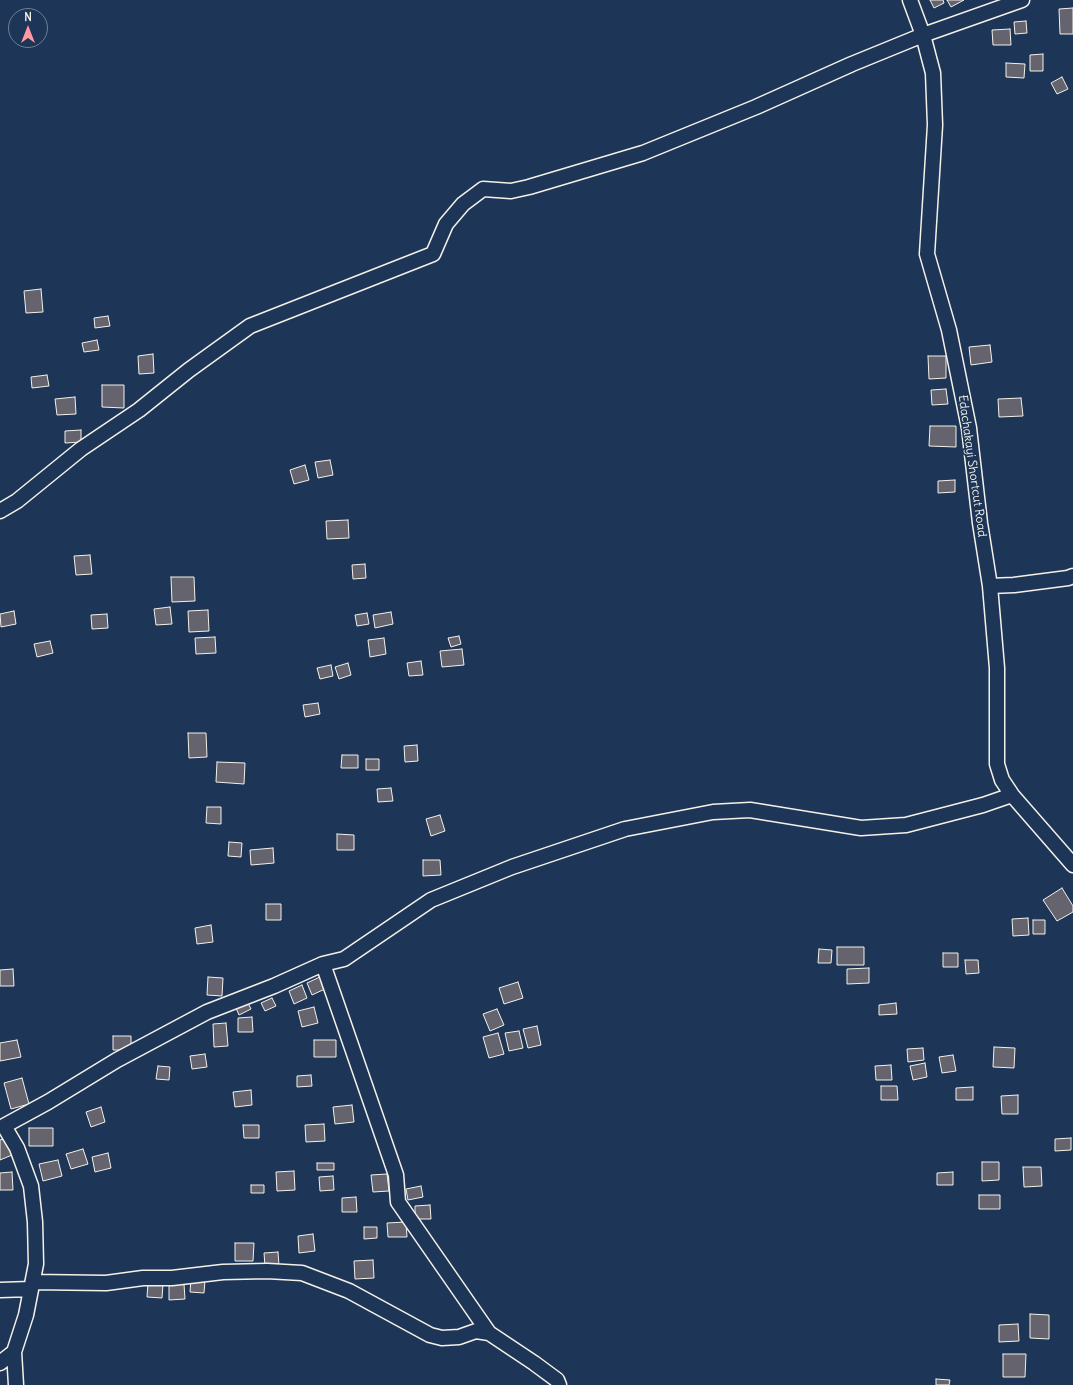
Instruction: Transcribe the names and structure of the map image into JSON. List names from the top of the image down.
{
  "streets": {
    "street": ["Edachakayi Shortcut Road"]
  },
  "north": "top"
}
